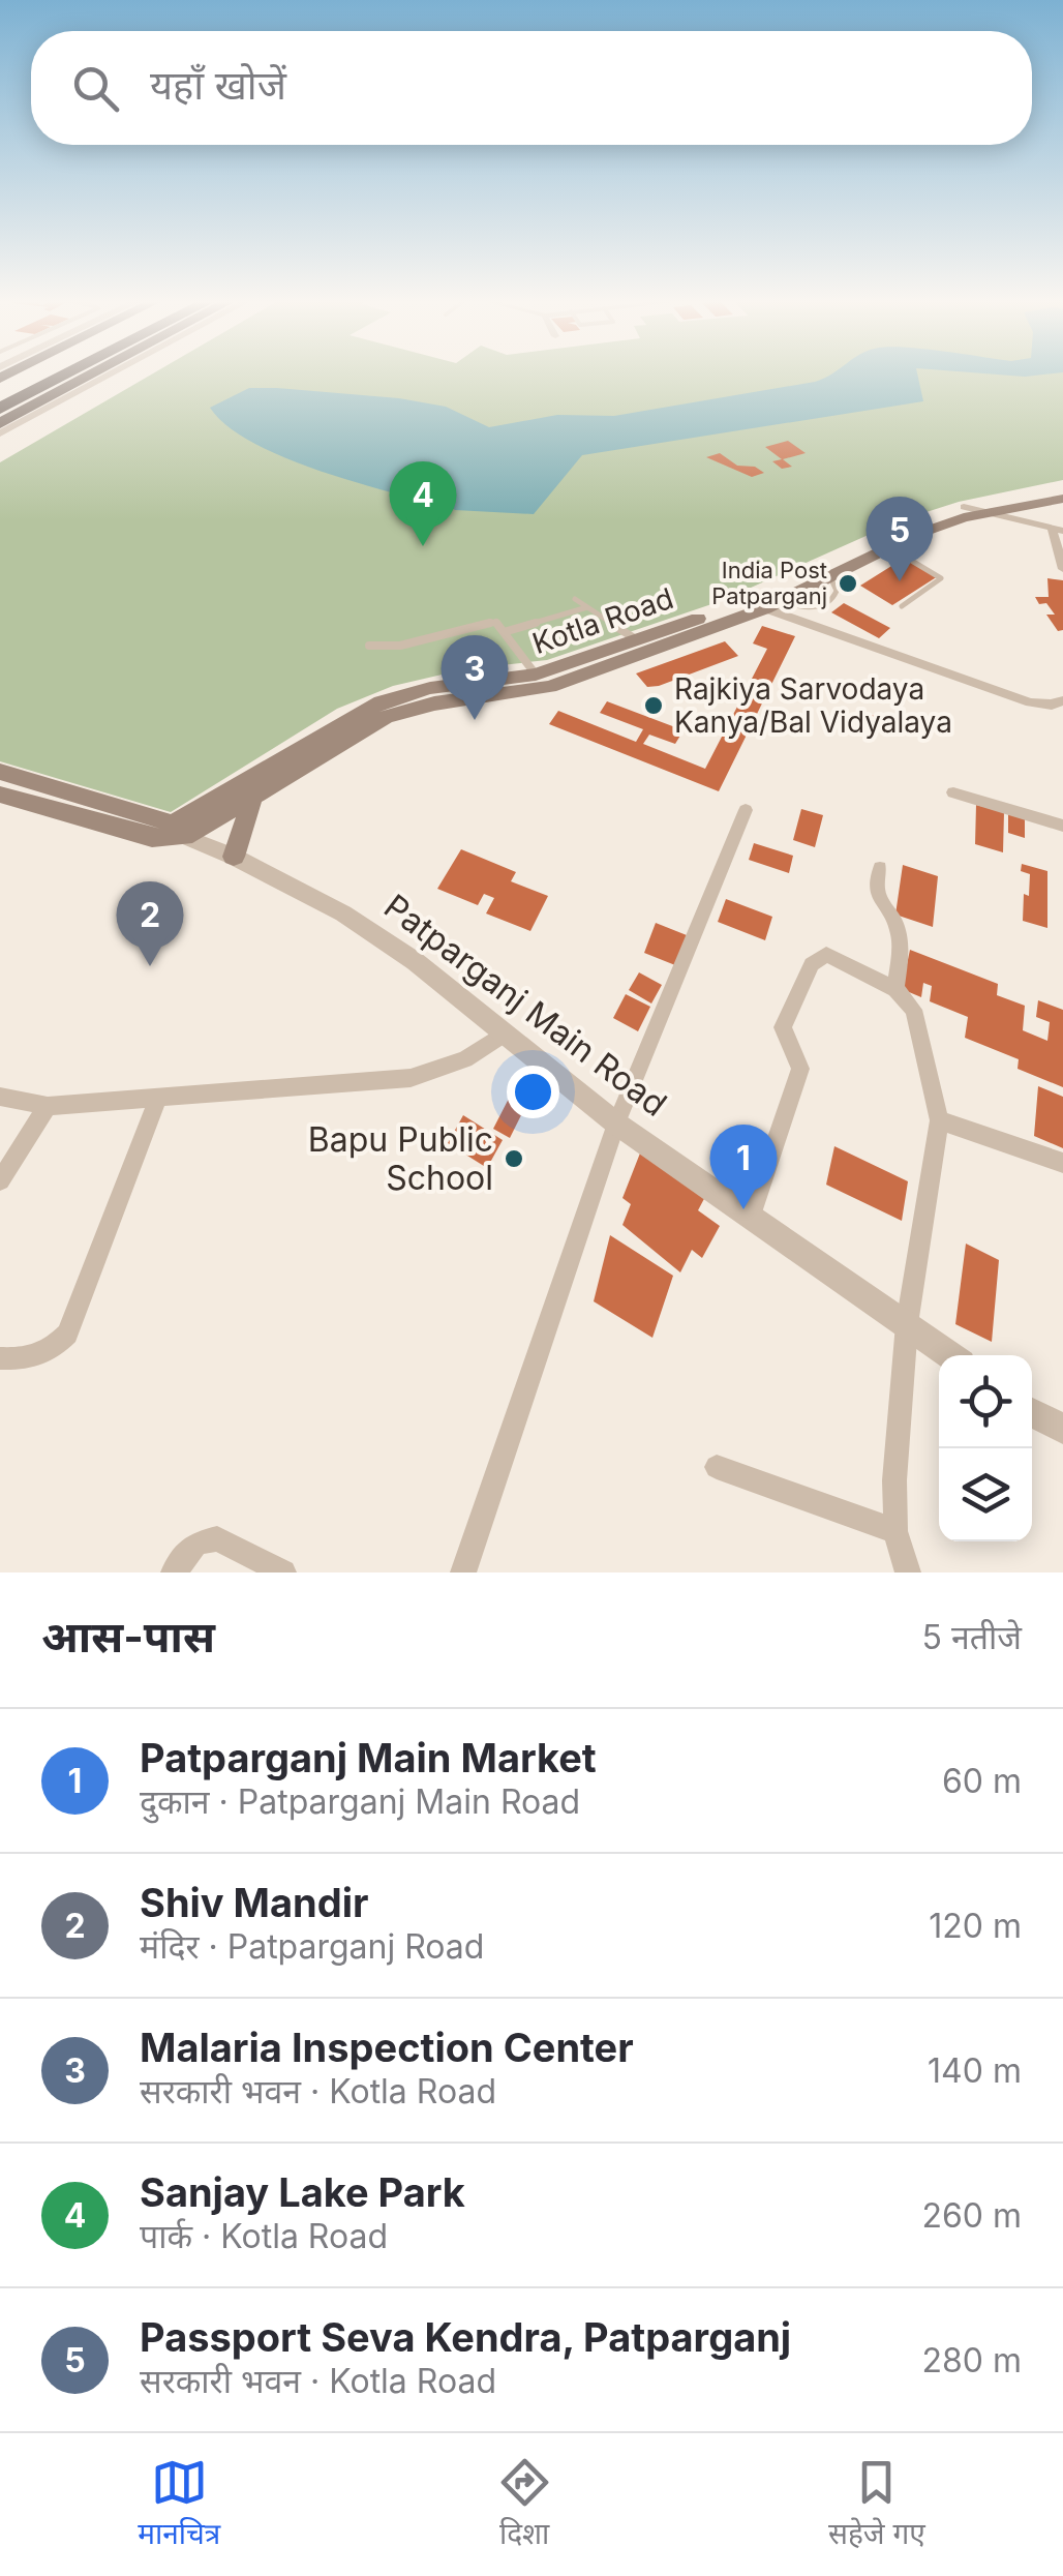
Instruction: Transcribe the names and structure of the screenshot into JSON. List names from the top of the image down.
{
  "streets": {
    "main road": ["Kotla Road"],
    "street": ["Patparganj Main Road"]
  },
  "crossings": [
    ["Kotla Road", "Patparganj Main Road"]
  ],
  "places": ["India Post Patparganj", "Rajkiya Sarvodaya Kanya/Bal Vidyalaya", "Bapu Public School"],
  "page": {
    "search": "यहाँ खोजें",
    "pins": [
      "4",
      "5",
      "3",
      "2",
      "1"
    ],
    "heading": ["आस-पास", "5 नतीजे"],
    "list": [
      {
        "mark": "1",
        "name": "Patparganj Main Market",
        "note": "दुकान · Patparganj Main Road",
        "value": "60 m"
      },
      {
        "mark": "2",
        "name": "Shiv Mandir",
        "note": "मंदिर · Patparganj Road",
        "value": "120 m"
      },
      {
        "mark": "3",
        "name": "Malaria Inspection Center",
        "note": "सरकारी भवन · Kotla Road",
        "value": "140 m"
      },
      {
        "mark": "4",
        "name": "Sanjay Lake Park",
        "note": "पार्क · Kotla Road",
        "value": "260 m"
      },
      {
        "mark": "5",
        "name": "Passport Seva Kendra, Patparganj",
        "note": "सरकारी भवन · Kotla Road",
        "value": "280 m"
      }
    ],
    "nav": ["मानचित्र", "दिशा", "सहेजे गए"]
  }
}
